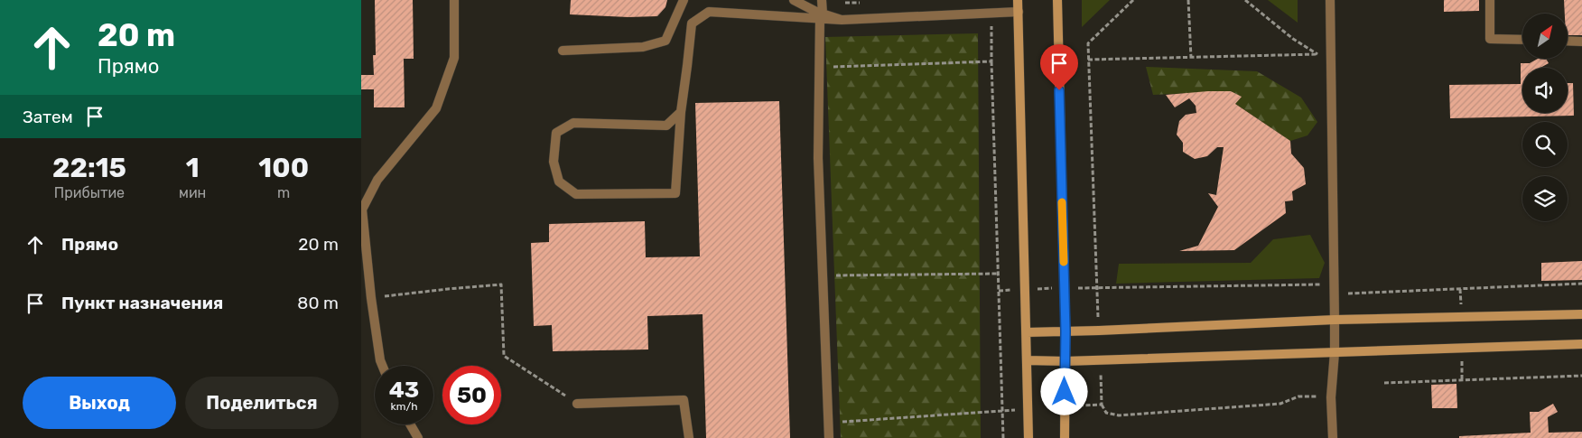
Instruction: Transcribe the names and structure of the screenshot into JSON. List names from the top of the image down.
{
  "north": "top right",
  "page": {
    "turn": ["20 m", "Прямо"],
    "then": "Затем",
    "eta": [
      "22:15",
      "Прибытие",
      "1",
      "мин",
      "100",
      "m"
    ],
    "list": [
      {
        "name": "Прямо",
        "value": "20 m"
      },
      {
        "name": "Пункт назначения",
        "value": "80 m"
      }
    ],
    "speed": "43 km/h",
    "limit": "50",
    "buttons": ["Выход", "Поделиться"]
  }
}
